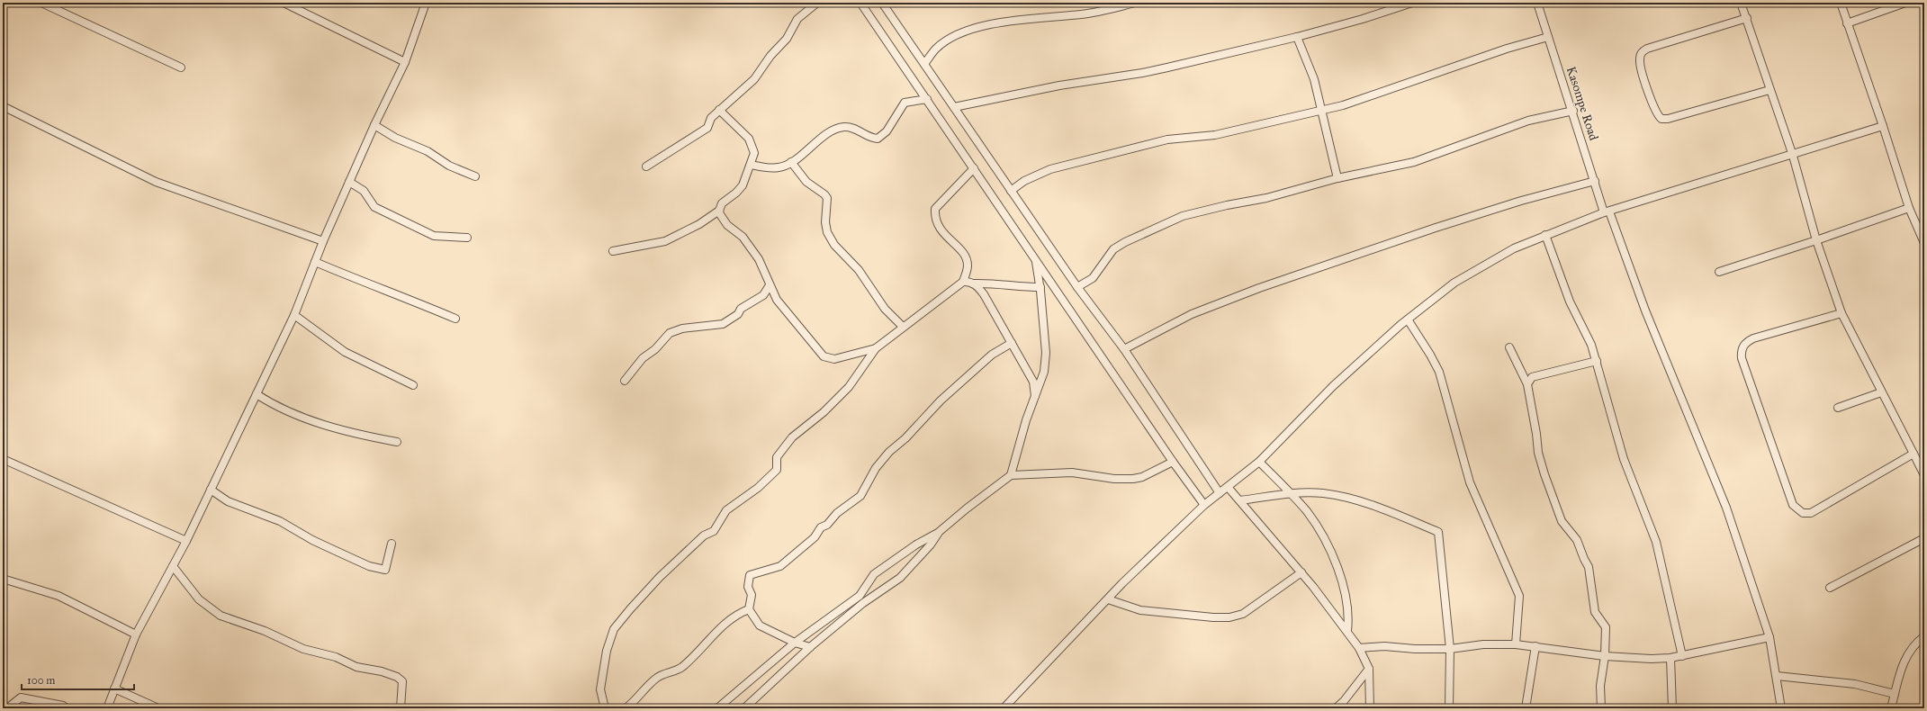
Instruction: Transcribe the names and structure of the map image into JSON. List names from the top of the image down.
{
  "streets": {
    "street": ["Kasompe Road"]
  },
  "scale_bar": "100 m"
}
